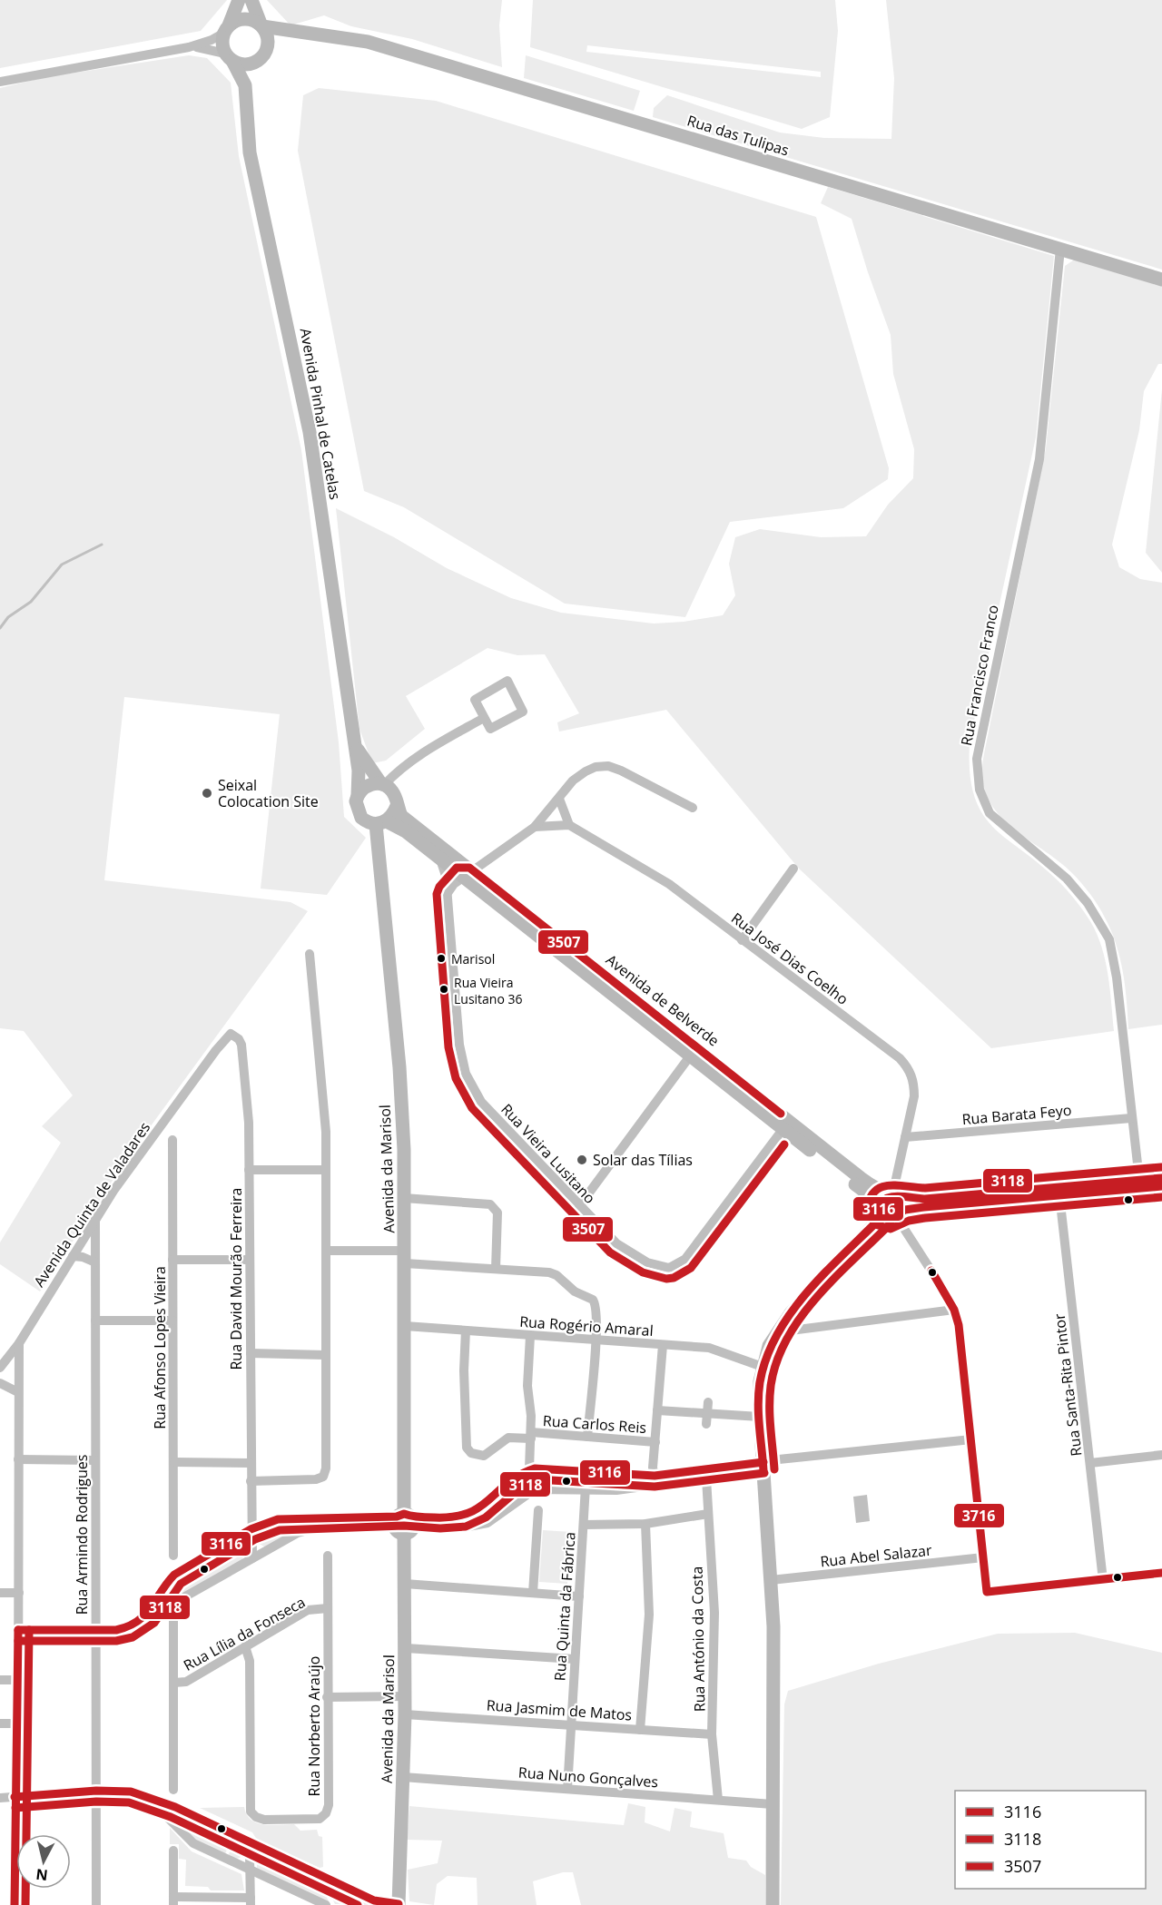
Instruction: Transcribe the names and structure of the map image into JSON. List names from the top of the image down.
{
  "streets": {
    "main road": [
      "Rua das Tulipas",
      "Avenida Pinhal de Catelas",
      "Avenida de Belverde",
      "Avenida da Marisol"
    ],
    "street": [
      "Rua Francisco Franco",
      "Rua José Dias Coelho",
      "Rua Barata Feyo",
      "Rua Vieira Lusitano",
      "Avenida Quinta de Valadares",
      "Rua David Mourão Ferreira",
      "Rua Rogério Amaral",
      "Rua Afonso Lopes Vieira",
      "Rua Santa-Rita Pintor",
      "Rua Carlos Reis",
      "Rua Armindo Rodrigues",
      "Rua Abel Salazar",
      "Rua Quinta da Fábrica",
      "Rua Lília da Fonseca",
      "Rua António da Costa",
      "Rua Jasmim de Matos",
      "Rua Norberto Araújo",
      "Rua Nuno Gonçalves"
    ]
  },
  "crossings": [
    ["Rua das Tulipas", "Rua Francisco Franco"],
    ["Avenida Pinhal de Catelas", "Avenida de Belverde"],
    ["Avenida Pinhal de Catelas", "Avenida da Marisol"],
    ["Rua Francisco Franco", "Rua Barata Feyo"],
    ["Rua José Dias Coelho", "Avenida de Belverde"],
    ["Rua José Dias Coelho", "Rua Barata Feyo"],
    ["Avenida de Belverde", "Rua Vieira Lusitano"],
    ["Avenida de Belverde", "Avenida da Marisol"],
    ["Avenida da Marisol", "Rua Rogério Amaral"],
    ["Avenida da Marisol", "Rua Jasmim de Matos"],
    ["Avenida da Marisol", "Rua Nuno Gonçalves"],
    ["Avenida Quinta de Valadares", "Rua David Mourão Ferreira"],
    ["Avenida Quinta de Valadares", "Rua Armindo Rodrigues"],
    ["Rua Rogério Amaral", "Rua Carlos Reis"],
    ["Rua Quinta da Fábrica", "Rua Jasmim de Matos"],
    ["Rua Quinta da Fábrica", "Rua Nuno Gonçalves"],
    ["Rua Lília da Fonseca", "Rua Norberto Araújo"],
    ["Rua António da Costa", "Rua Jasmim de Matos"],
    ["Rua António da Costa", "Rua Nuno Gonçalves"]
  ],
  "places": [
    "Seixal Colocation Site",
    "Marisol",
    "Rua Vieira Lusitano 36",
    "Solar das Tílias"
  ],
  "lines": [
    "transit line 3507",
    "transit line 3118",
    "transit line 3116",
    "transit line 3716"
  ],
  "legend": ["3116", "3118", "3507"],
  "north": "bottom"
}
